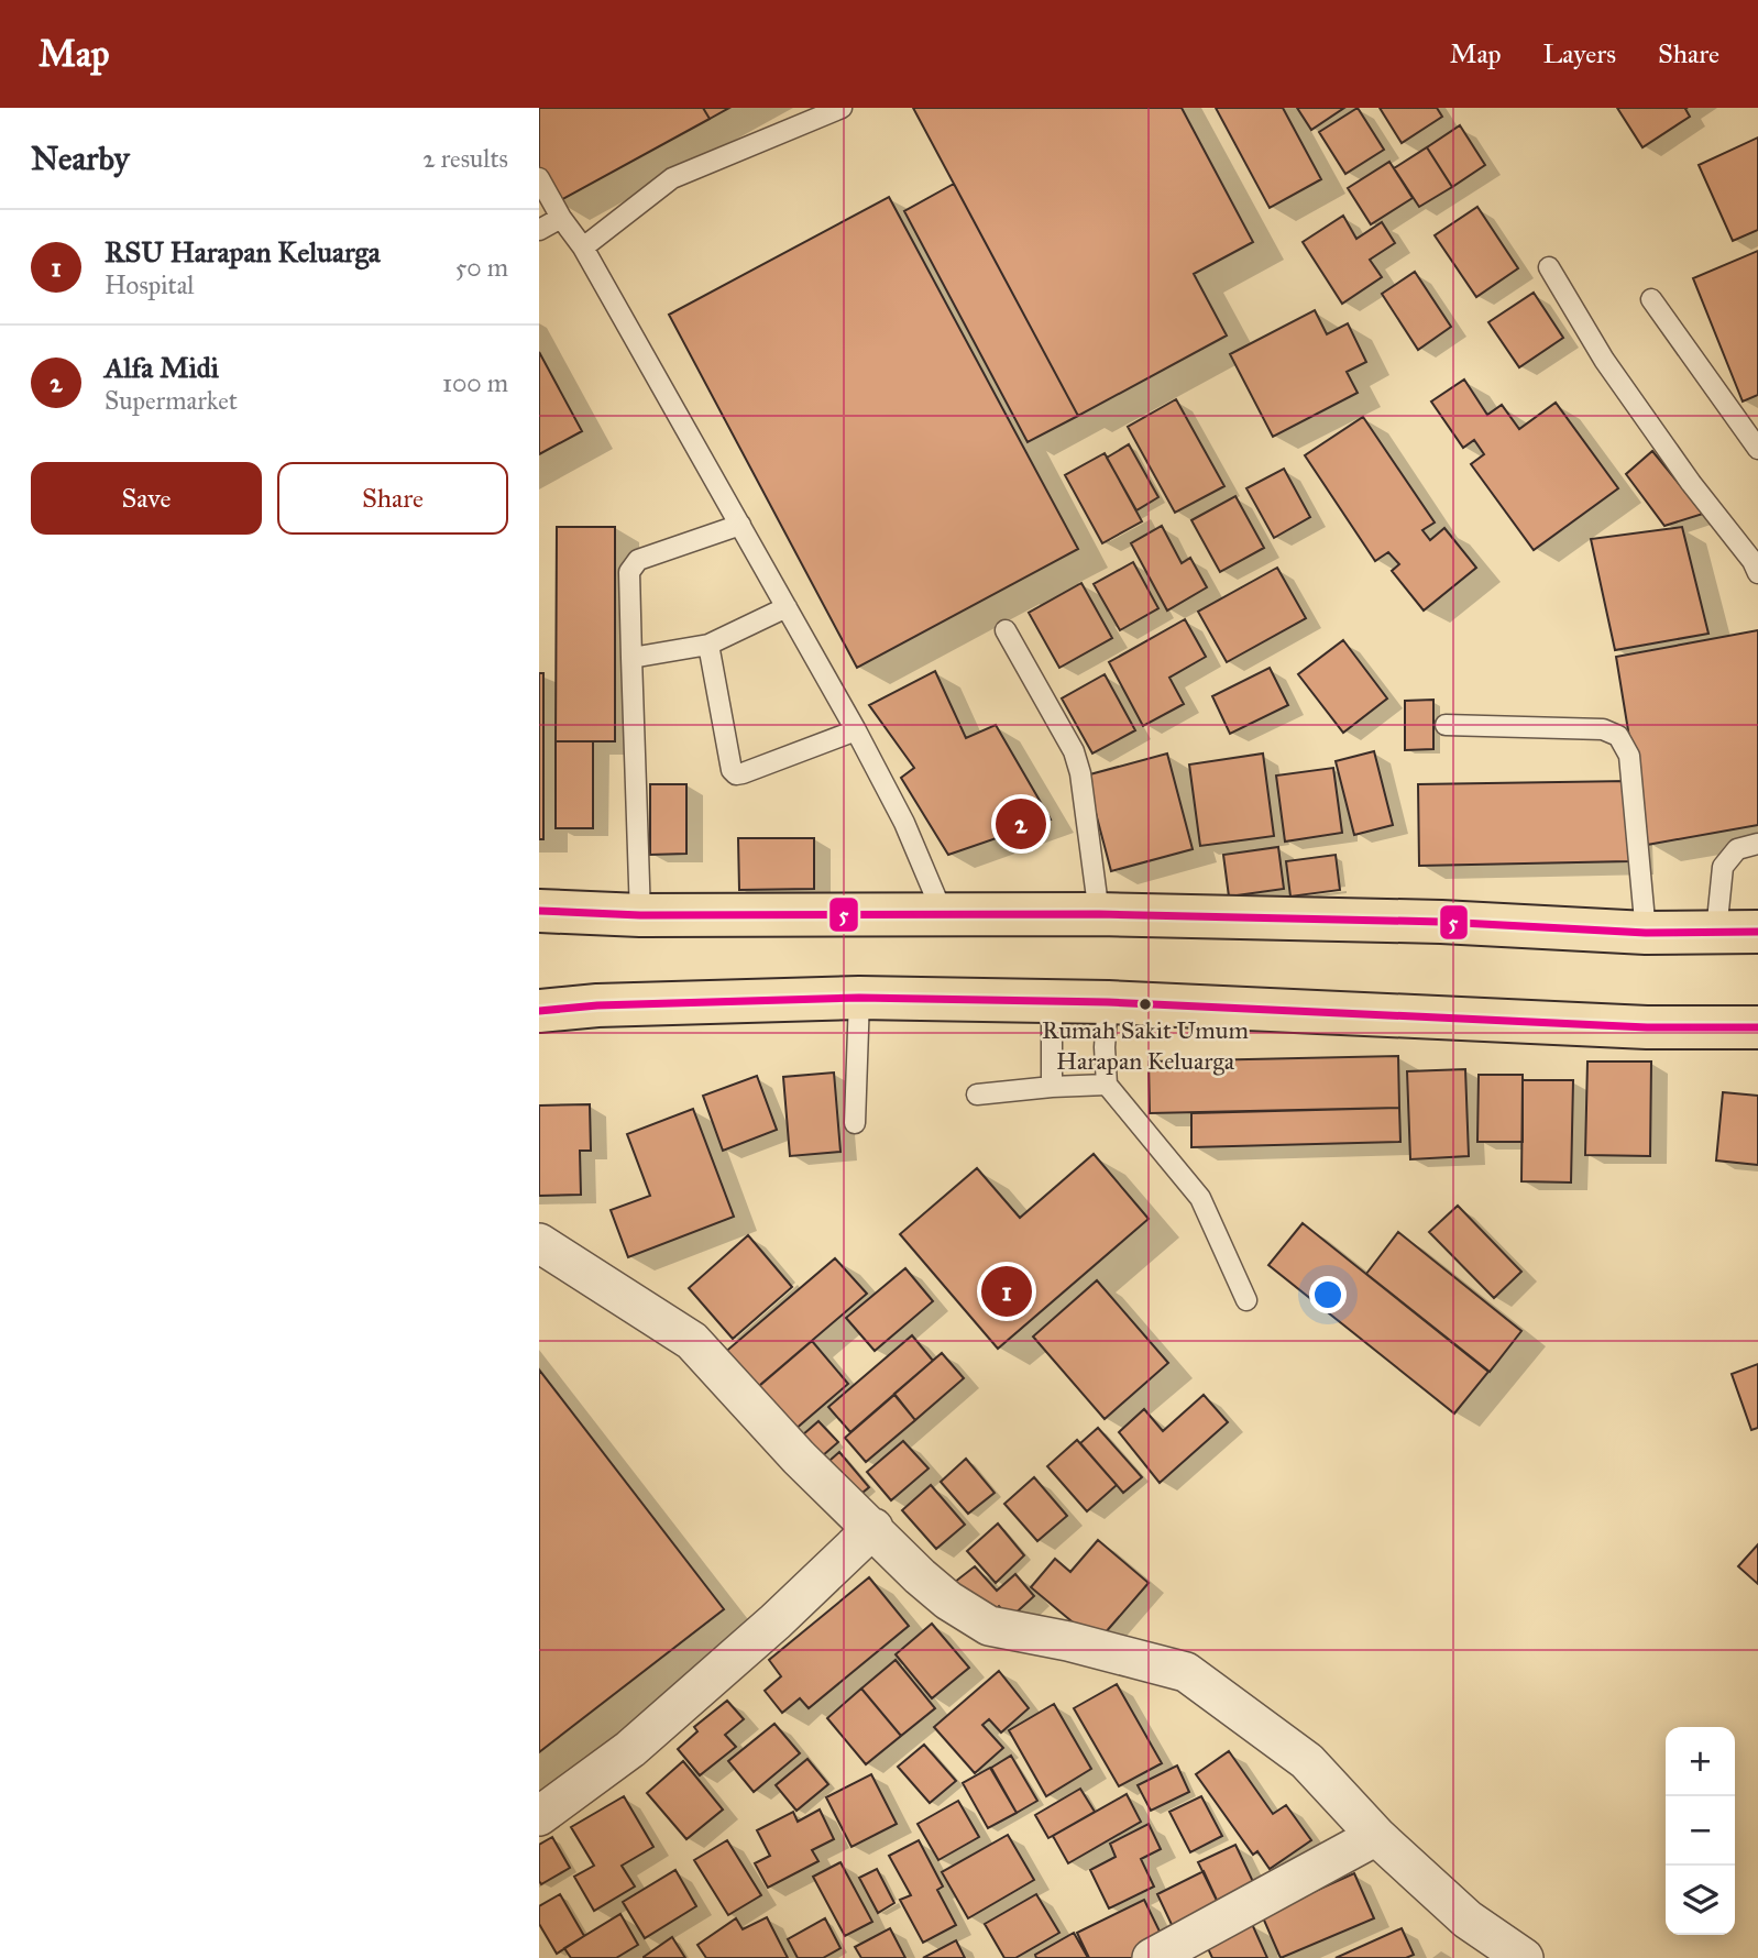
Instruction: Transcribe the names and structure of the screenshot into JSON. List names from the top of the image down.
{
  "places": ["Rumah Sakit Umum Harapan Keluarga"],
  "lines": ["transit line 5"],
  "page": {
    "header": "Map",
    "nav": ["Map", "Layers", "Share"],
    "heading": ["Nearby", "2 results"],
    "list": [
      {
        "mark": "1",
        "name": "RSU Harapan Keluarga",
        "note": "Hospital",
        "value": "50 m"
      },
      {
        "mark": "2",
        "name": "Alfa Midi",
        "note": "Supermarket",
        "value": "100 m"
      }
    ],
    "buttons": ["Save", "Share"],
    "pins": ["2", "1"],
    "map_buttons": ["+", "−"]
  }
}
